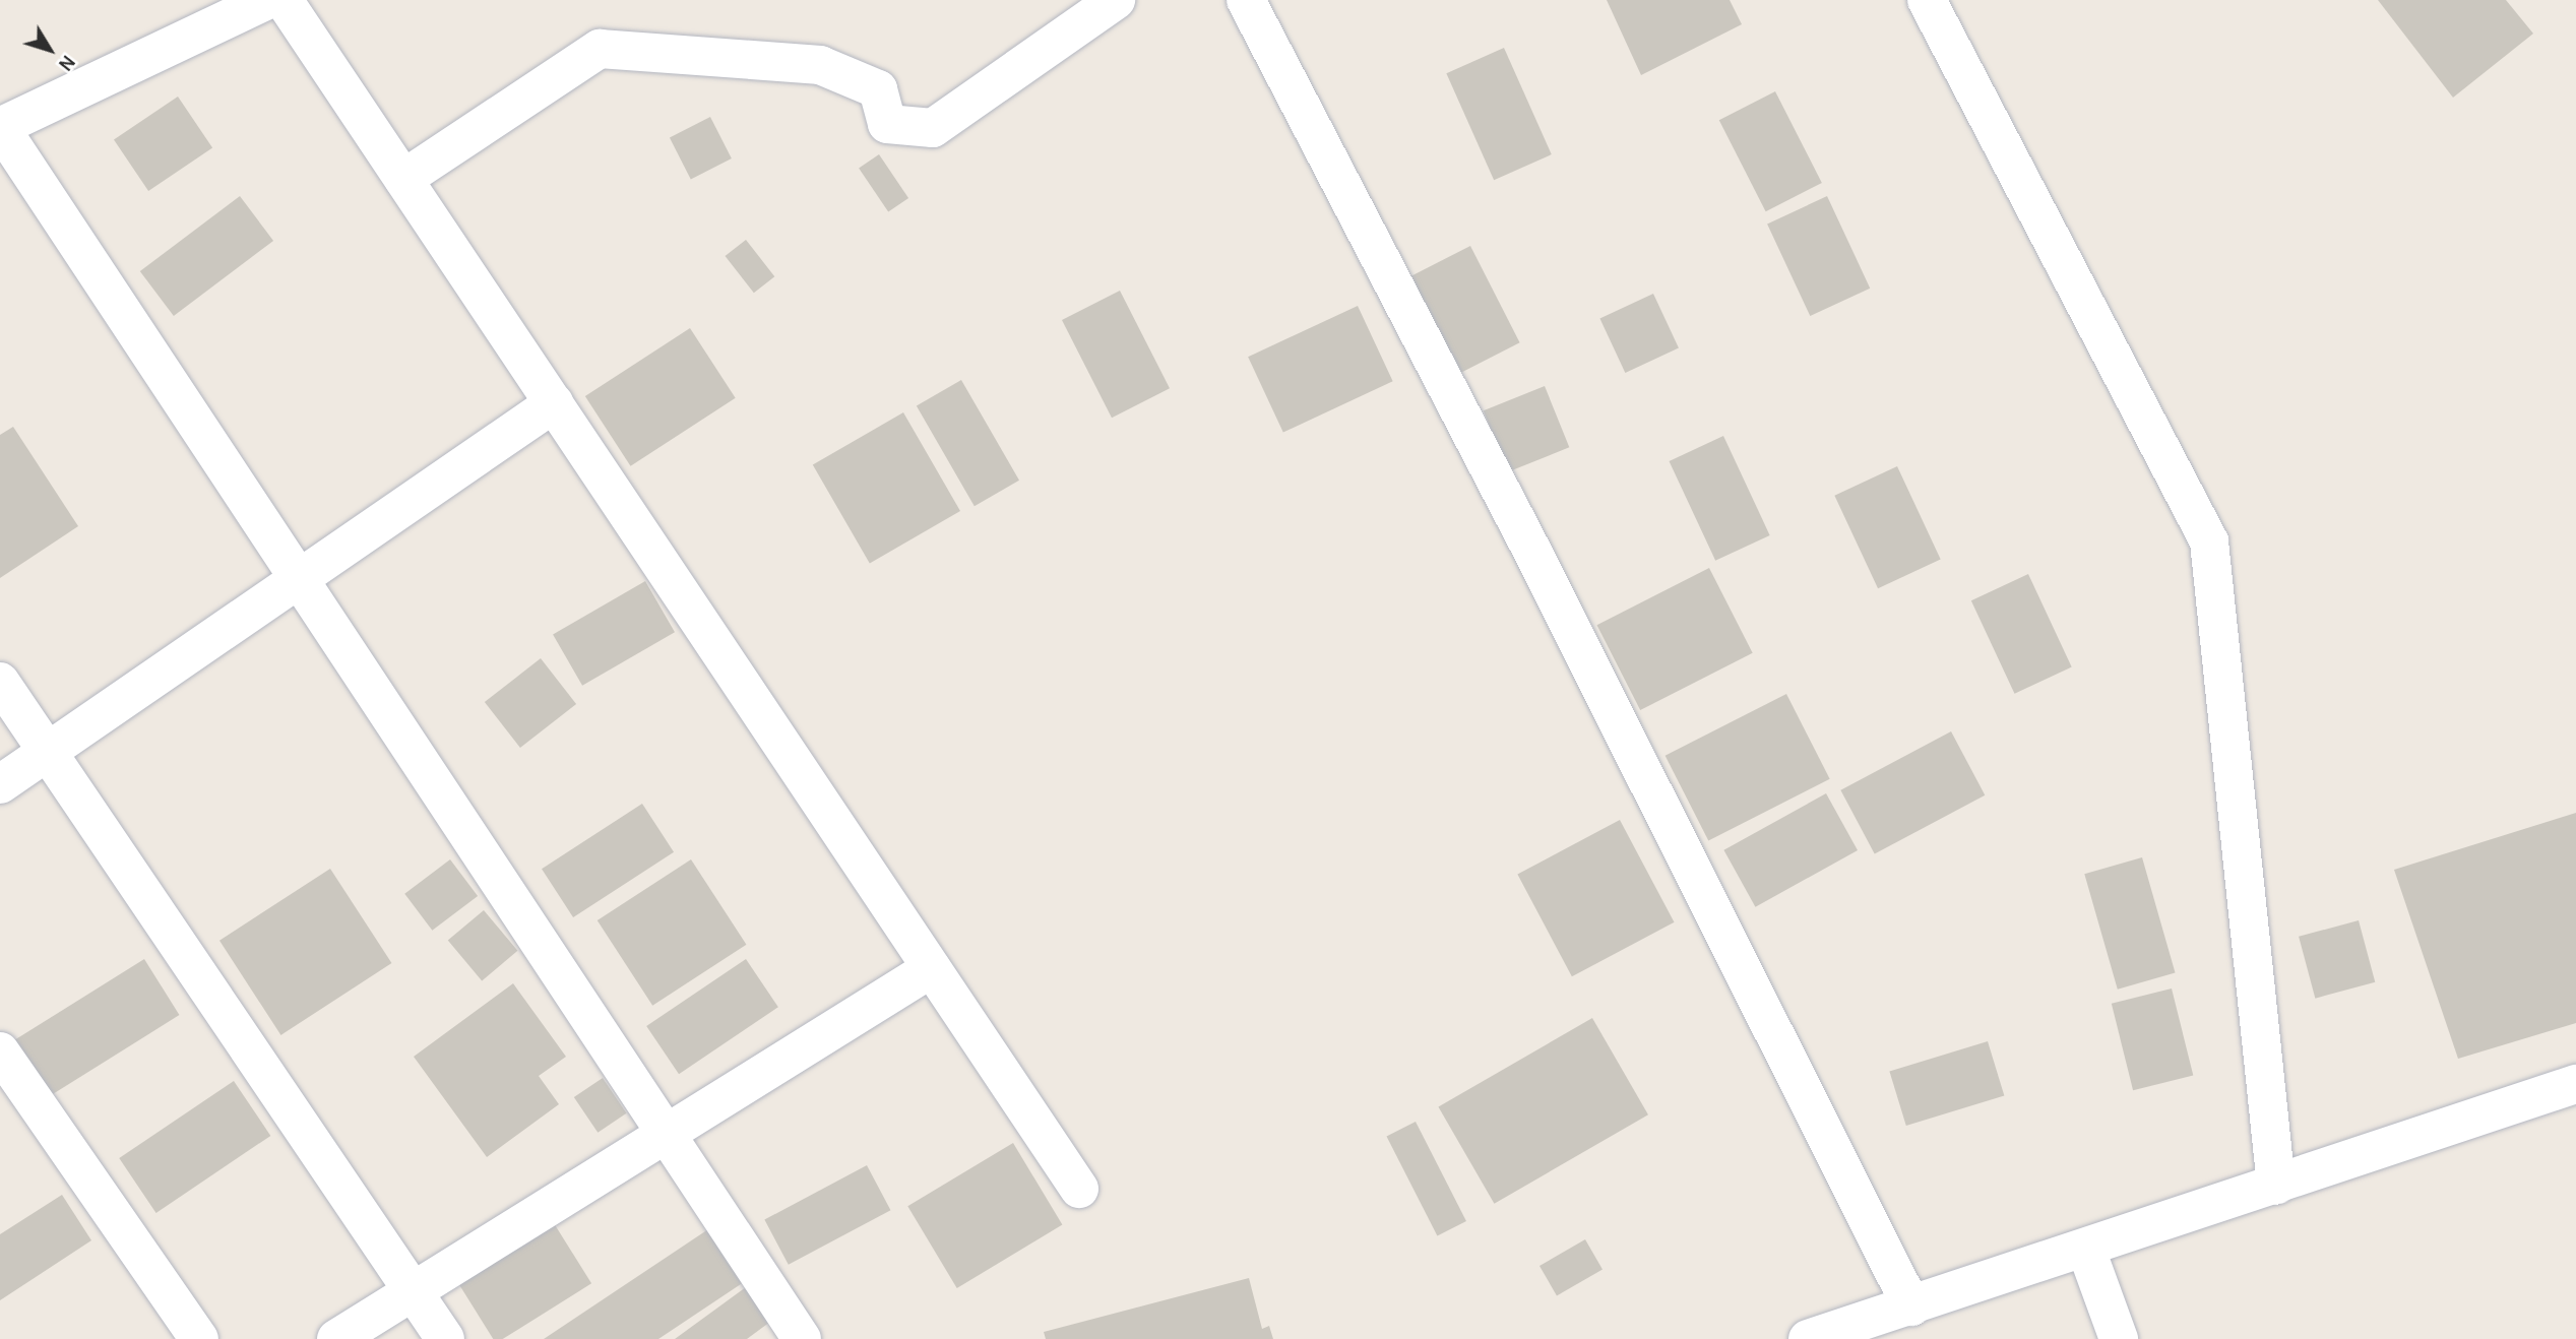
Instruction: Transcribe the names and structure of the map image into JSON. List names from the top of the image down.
{
  "north": "bottom right"
}
